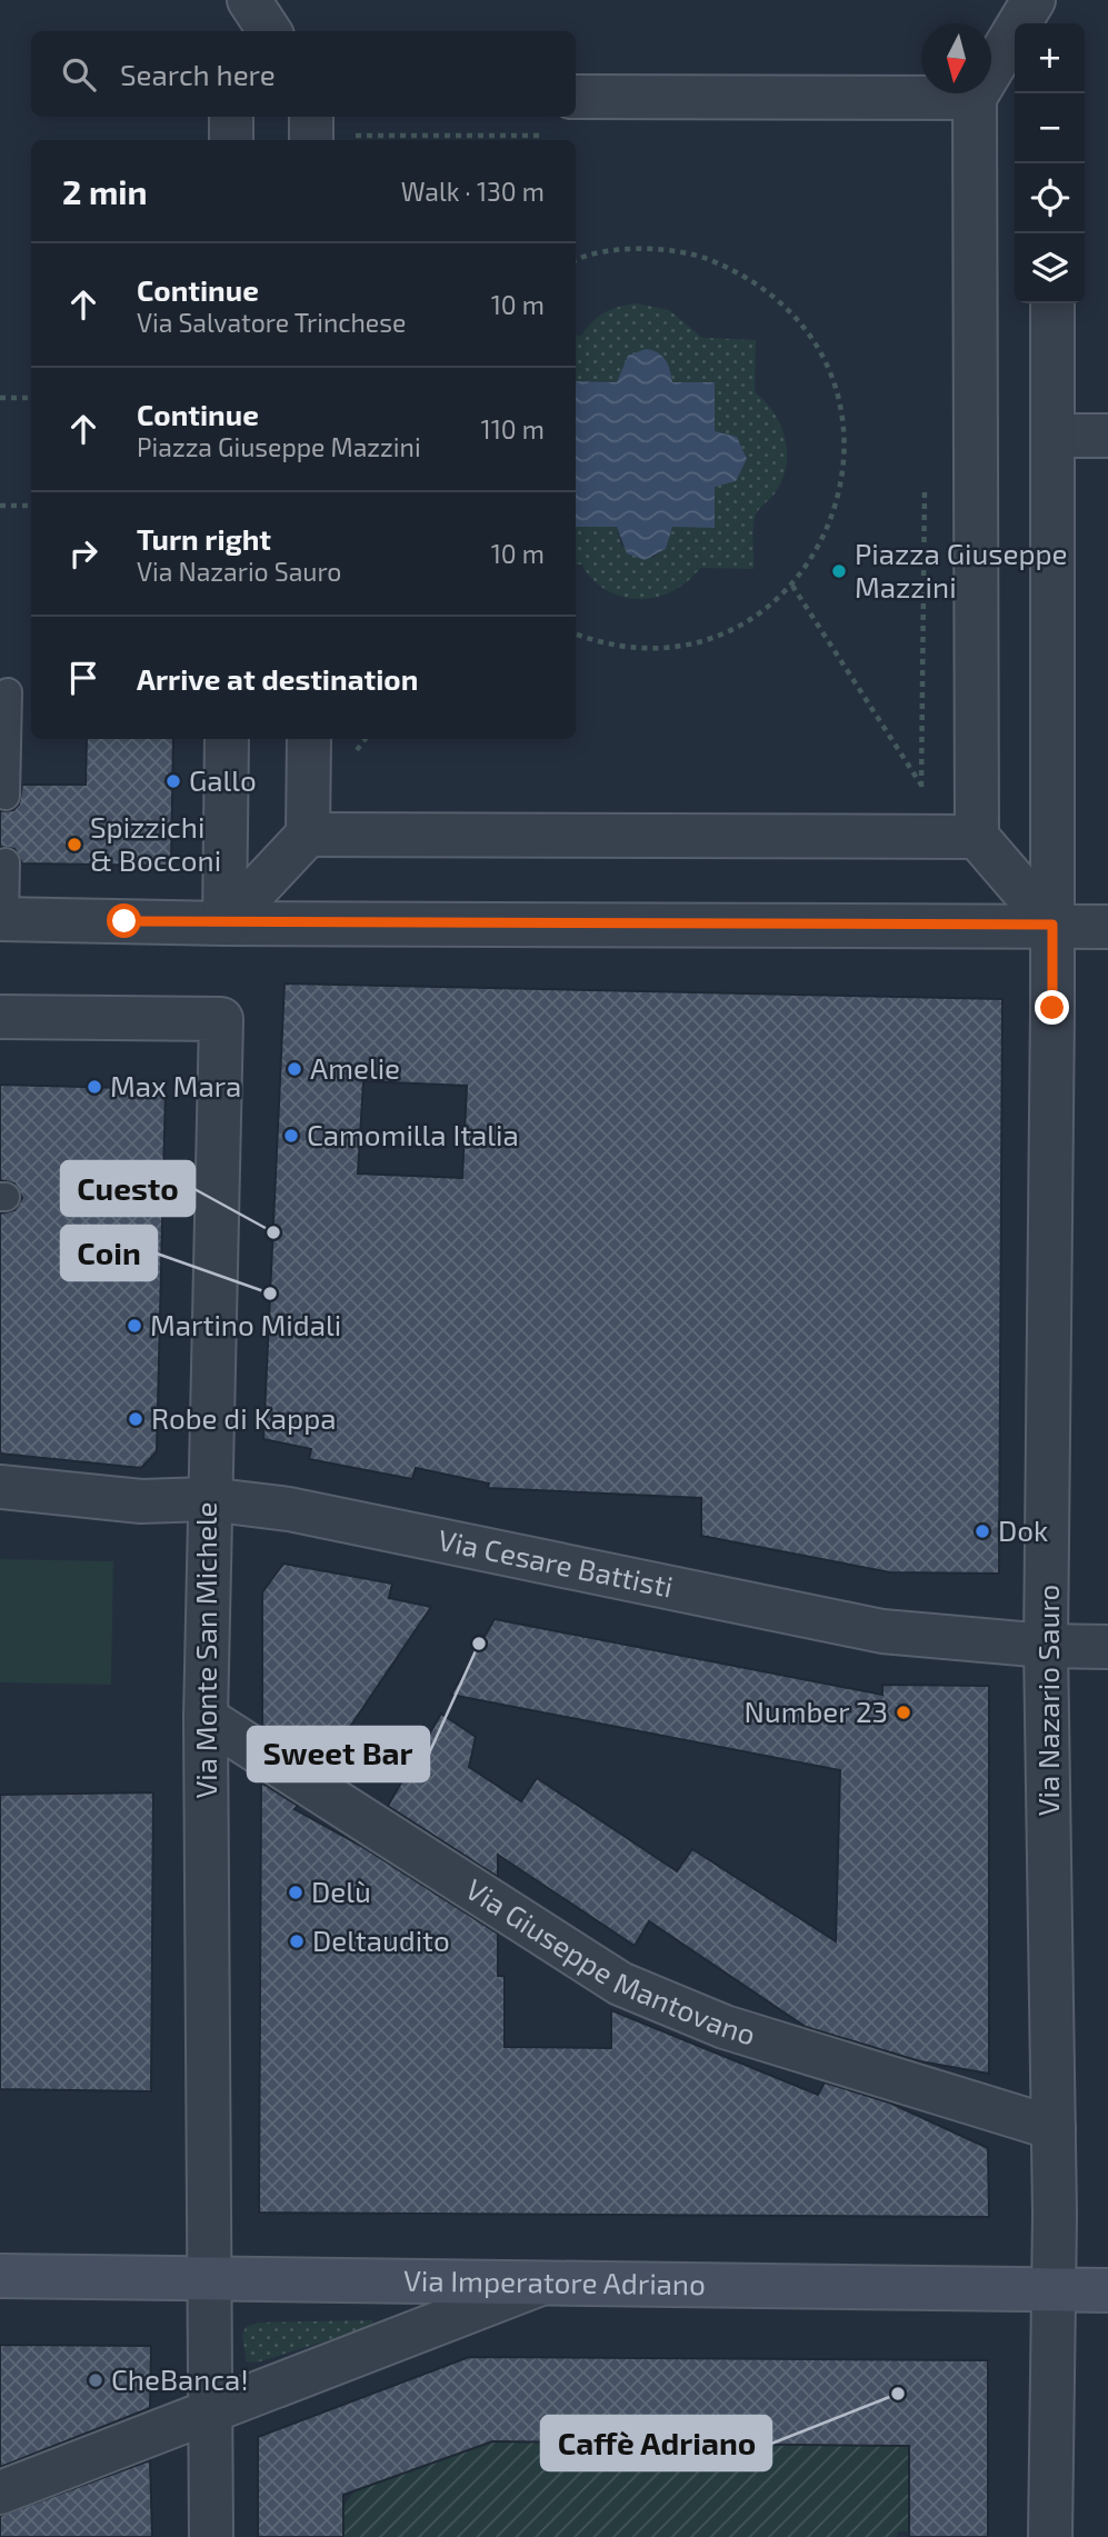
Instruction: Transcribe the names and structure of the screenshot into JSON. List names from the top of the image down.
{
  "streets": {
    "street": [
      "Via Cesare Battisti",
      "Via Monte San Michele",
      "Via Nazario Sauro",
      "Via Giuseppe Mantovano",
      "Via Imperatore Adriano"
    ]
  },
  "crossings": [
    ["Via Cesare Battisti", "Via Monte San Michele"],
    ["Via Cesare Battisti", "Via Nazario Sauro"],
    ["Via Monte San Michele", "Via Giuseppe Mantovano"],
    ["Via Monte San Michele", "Via Imperatore Adriano"],
    ["Via Nazario Sauro", "Via Giuseppe Mantovano"],
    ["Via Nazario Sauro", "Via Imperatore Adriano"]
  ],
  "places": [
    "Piazza Giuseppe Mazzini",
    "Gallo",
    "Spizzichi & Bocconi",
    "Amelie",
    "Max Mara",
    "Camomilla Italia",
    "Cuesto",
    "Coin",
    "Martino Midali",
    "Robe di Kappa",
    "Dok",
    "Sweet Bar",
    "Number 23",
    "Delù",
    "Deltaudito",
    "CheBanca!",
    "Caffè Adriano"
  ],
  "north": "bottom",
  "page": {
    "map_buttons": ["+", "−"],
    "search": "Search here",
    "heading": ["2 min", "Walk · 130 m"],
    "list": [
      ["Continue", "Via Salvatore Trinchese", "10 m"],
      ["Continue", "Piazza Giuseppe Mazzini", "110 m"],
      ["Turn right", "Via Nazario Sauro", "10 m"],
      "Arrive at destination"
    ]
  }
}
